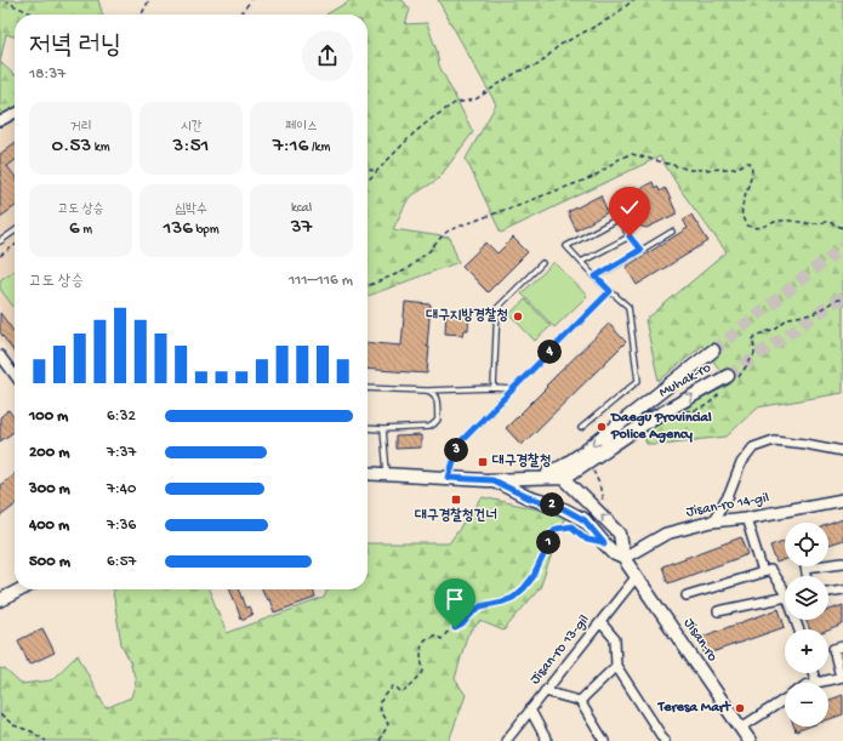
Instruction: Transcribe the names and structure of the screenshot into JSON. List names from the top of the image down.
{
  "streets": {
    "main road": ["Muhak-ro", "Jisan-ro"],
    "street": ["Jisan-ro 14-gil", "Jisan-ro 13-gil"]
  },
  "crossings": [
    ["Muhak-ro", "Jisan-ro"],
    ["Jisan-ro 14-gil", "Jisan-ro"],
    ["Jisan-ro", "Jisan-ro 13-gil"]
  ],
  "places": {
    "other": ["대구지방경찰청", "Daegu Provincial Police Agency", "Teresa Mart"],
    "transit": ["대구경찰청", "대구경찰청건너"]
  },
  "page": {
    "heading": ["저녁 러닝", "18:37"],
    "stats": [
      ["거리", "0.53 km"],
      ["시간", "3:51"],
      ["페이스", "7:16 /km"],
      ["고도 상승", "6 m"],
      ["심박수", "136 bpm"],
      ["kcal", "37"]
    ],
    "chart": ["고도 상승", "111–116 m"],
    "pins": [
      "4",
      "3",
      "2",
      "1"
    ],
    "list": [
      {
        "name": "100 m",
        "note": "6:32"
      },
      {
        "name": "200 m",
        "note": "7:37"
      },
      {
        "name": "300 m",
        "note": "7:40"
      },
      {
        "name": "400 m",
        "note": "7:36"
      },
      {
        "name": "500 m",
        "note": "6:57"
      }
    ],
    "map_buttons": ["+", "−"]
  }
}
